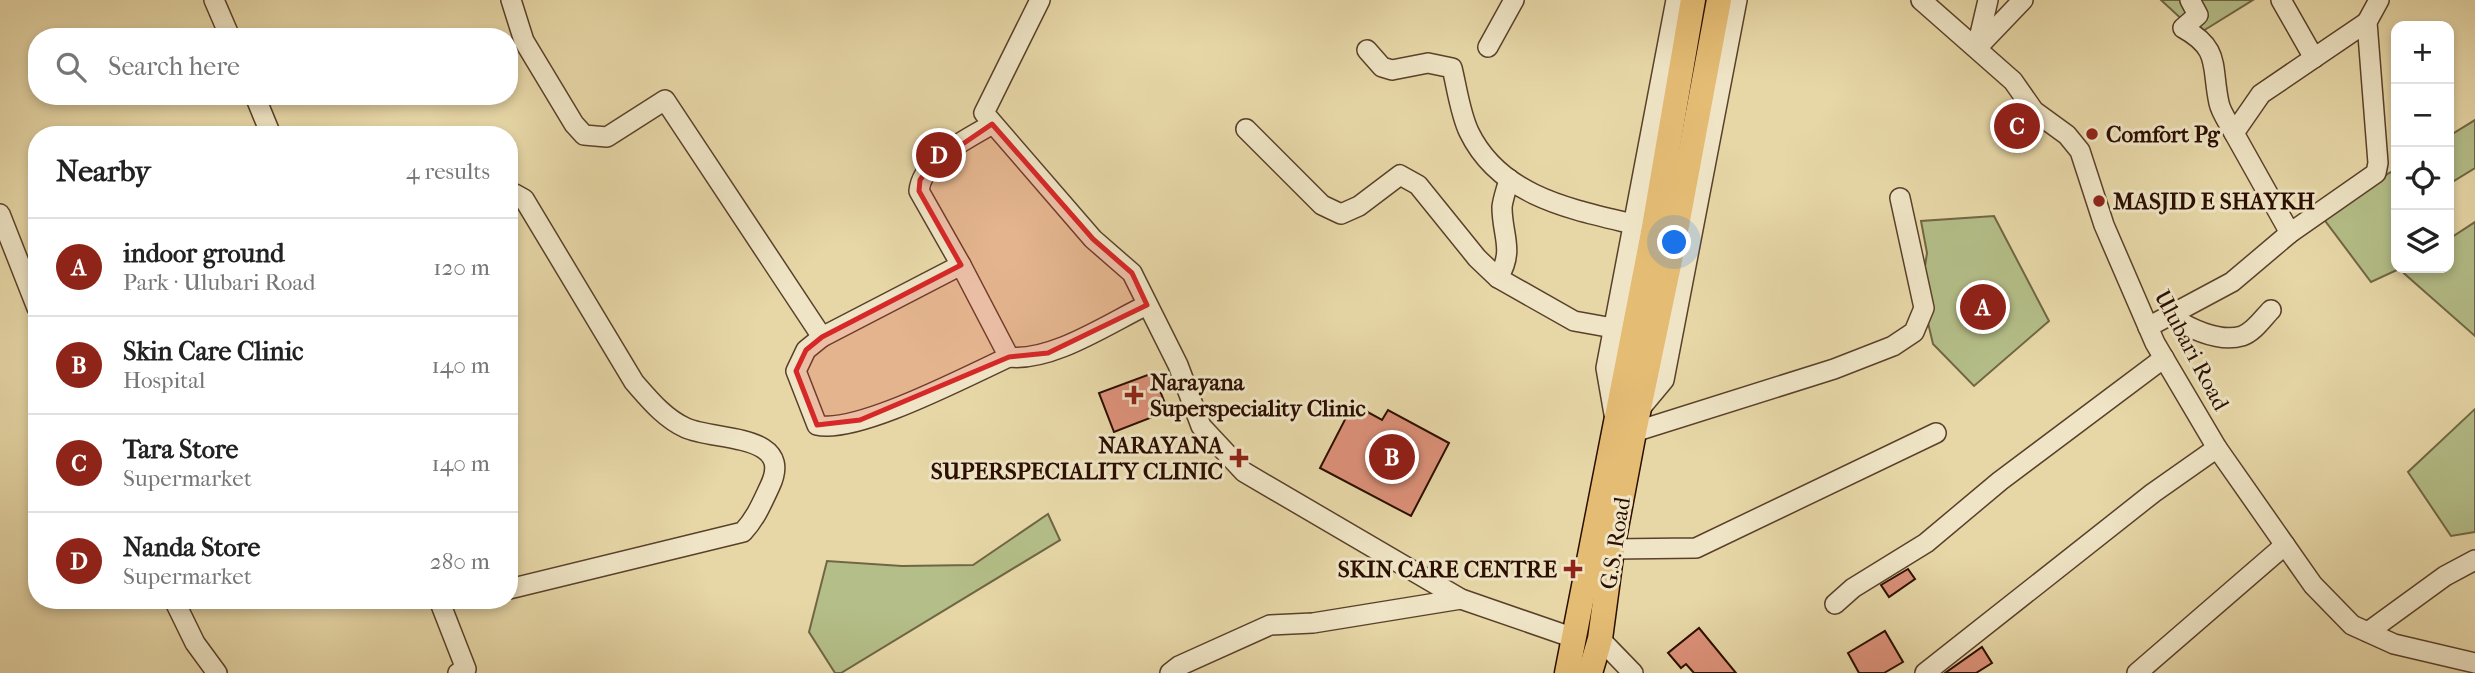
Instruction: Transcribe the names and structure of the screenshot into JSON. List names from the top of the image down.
{
  "streets": {
    "main road": ["G.S. Road"],
    "street": ["Ulubari Road"]
  },
  "places": {
    "other": ["Comfort Pg", "MASJID E SHAYKH"],
    "health": ["Narayana Superspeciality Clinic", "NARAYANA SUPERSPECIALITY CLINIC", "SKIN CARE CENTRE"]
  },
  "page": {
    "map_buttons": ["+", "−"],
    "search": "Search here",
    "pins": [
      "C",
      "D",
      "A",
      "B"
    ],
    "heading": ["Nearby", "4 results"],
    "list": [
      {
        "mark": "A",
        "name": "indoor ground",
        "note": "Park · Ulubari Road",
        "value": "120 m"
      },
      {
        "mark": "B",
        "name": "Skin Care Clinic",
        "note": "Hospital",
        "value": "140 m"
      },
      {
        "mark": "C",
        "name": "Tara Store",
        "note": "Supermarket",
        "value": "140 m"
      },
      {
        "mark": "D",
        "name": "Nanda Store",
        "note": "Supermarket",
        "value": "280 m"
      }
    ]
  }
}
